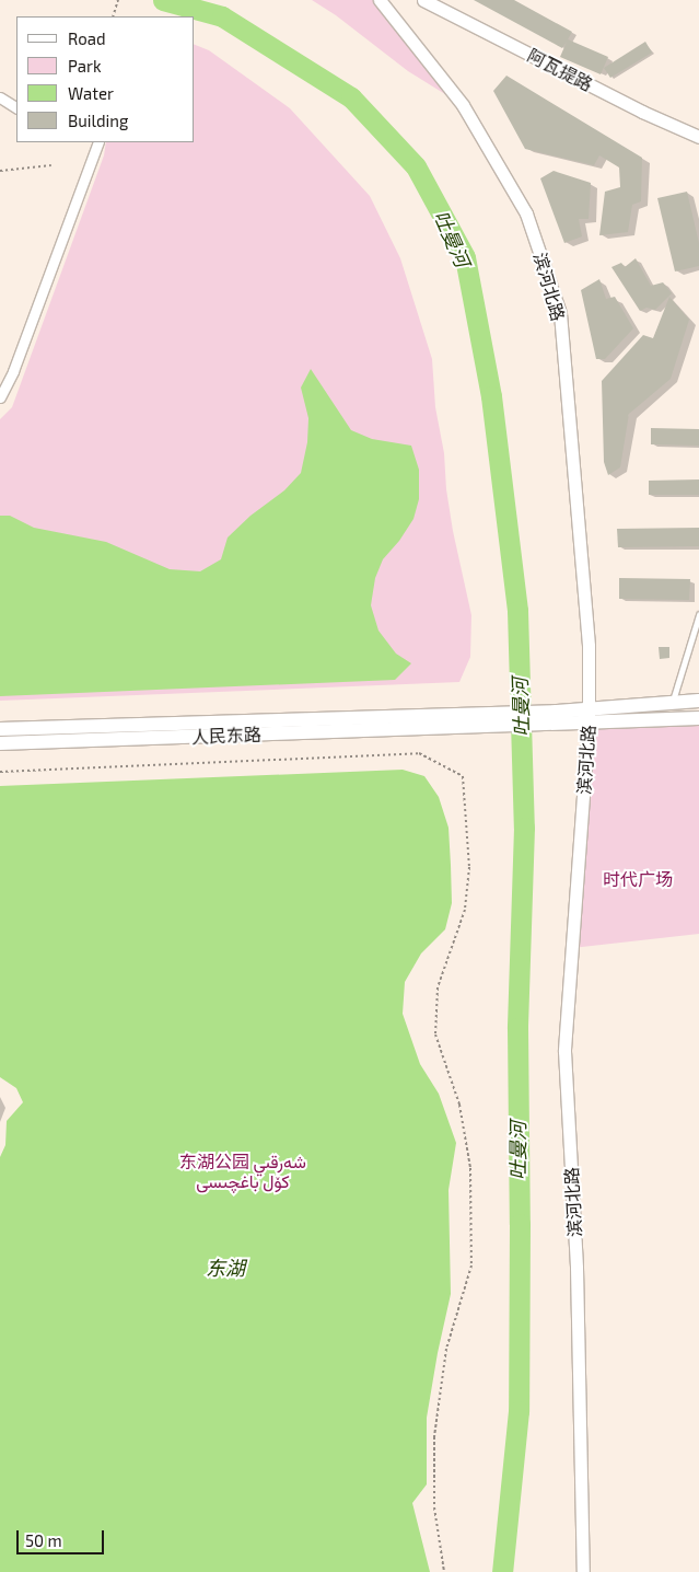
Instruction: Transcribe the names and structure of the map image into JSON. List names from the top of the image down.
{
  "streets": {
    "main road": ["阿瓦提路", "滨河北路", "人民东路"]
  },
  "water": ["吐曼河", "东湖"],
  "parks": ["时代广场", "东湖公园 شەرقىي كۆل باغچىسى"],
  "legend": [
    "Road",
    "Park",
    "Water",
    "Building"
  ],
  "scale_bar": "50 m"
}
